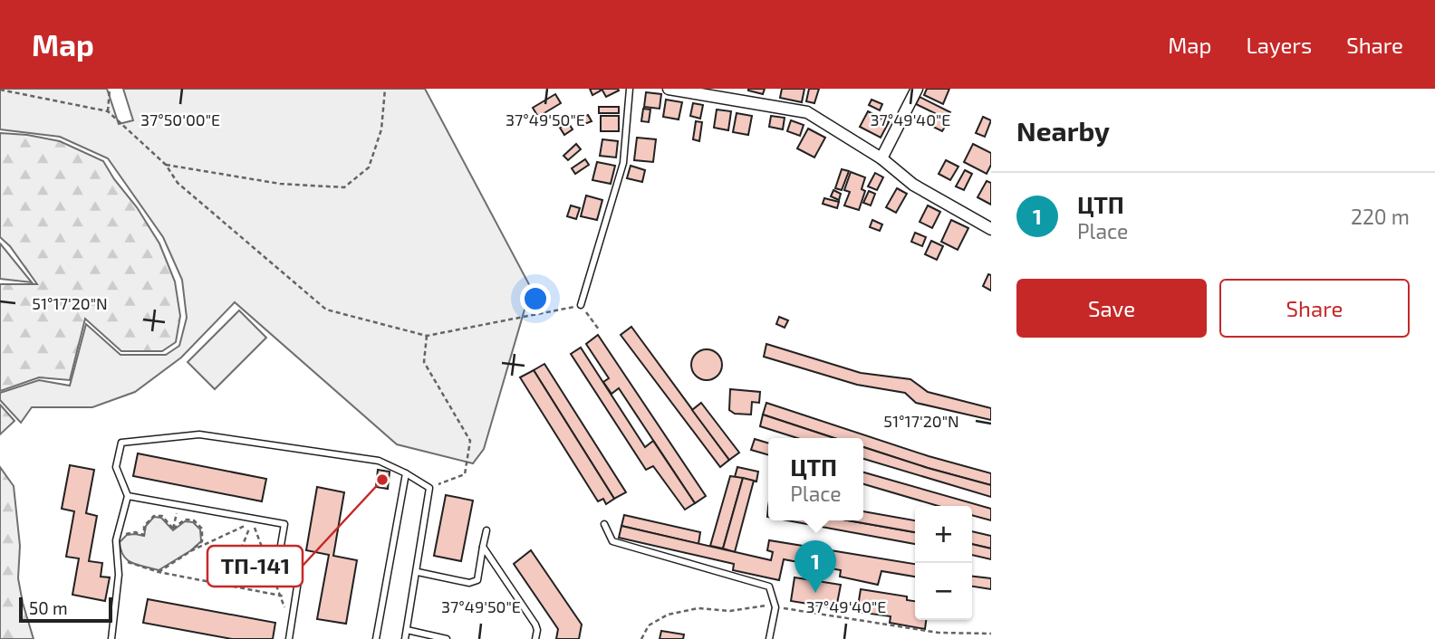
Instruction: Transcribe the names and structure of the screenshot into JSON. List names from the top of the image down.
{
  "places": ["ТП-141"],
  "scale_bar": "50 m",
  "page": {
    "header": "Map",
    "nav": ["Map", "Layers", "Share"],
    "heading": "Nearby",
    "list": [
      {
        "mark": "1",
        "name": "ЦТП",
        "note": "Place",
        "value": "220 m"
      }
    ],
    "buttons": ["Save", "Share"],
    "popup": ["ЦТП", "Place"],
    "map_buttons": ["+", "−"],
    "pins": "1",
    "scale": "50 m"
  },
  "coordinates": [
    "37°50'00\"E",
    "37°49'50\"E",
    "37°49'40\"E",
    "51°17'20\"N"
  ]
}
